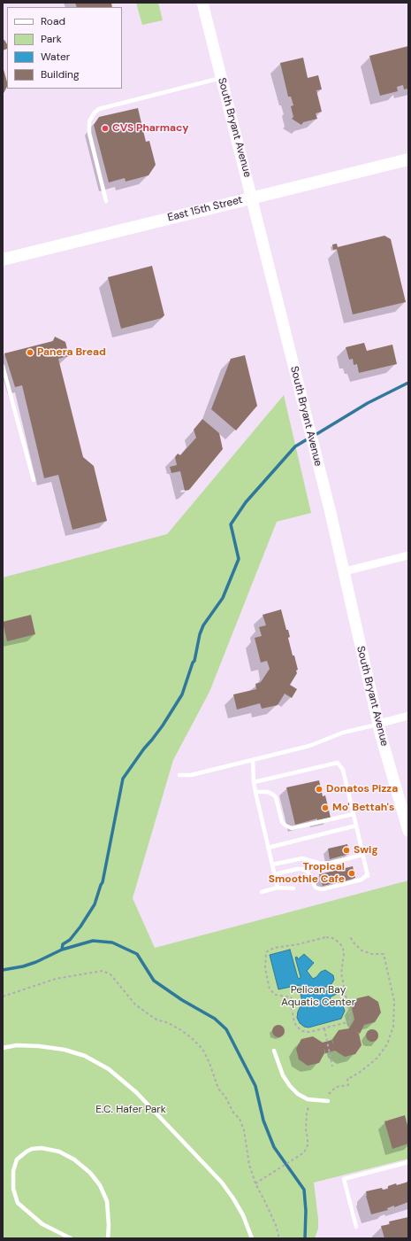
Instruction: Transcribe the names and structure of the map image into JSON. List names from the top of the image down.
{
  "streets": {
    "main road": ["South Bryant Avenue", "East 15th Street"]
  },
  "crossings": [
    ["South Bryant Avenue", "East 15th Street"]
  ],
  "parks": ["Pelican Bay Aquatic Center", "E.C. Hafer Park"],
  "places": [
    "CVS Pharmacy",
    "Panera Bread",
    "Donatos Pizza",
    "Mo' Bettah's",
    "Swig",
    "Tropical Smoothie Cafe"
  ],
  "legend": [
    "Road",
    "Park",
    "Water",
    "Building"
  ]
}
